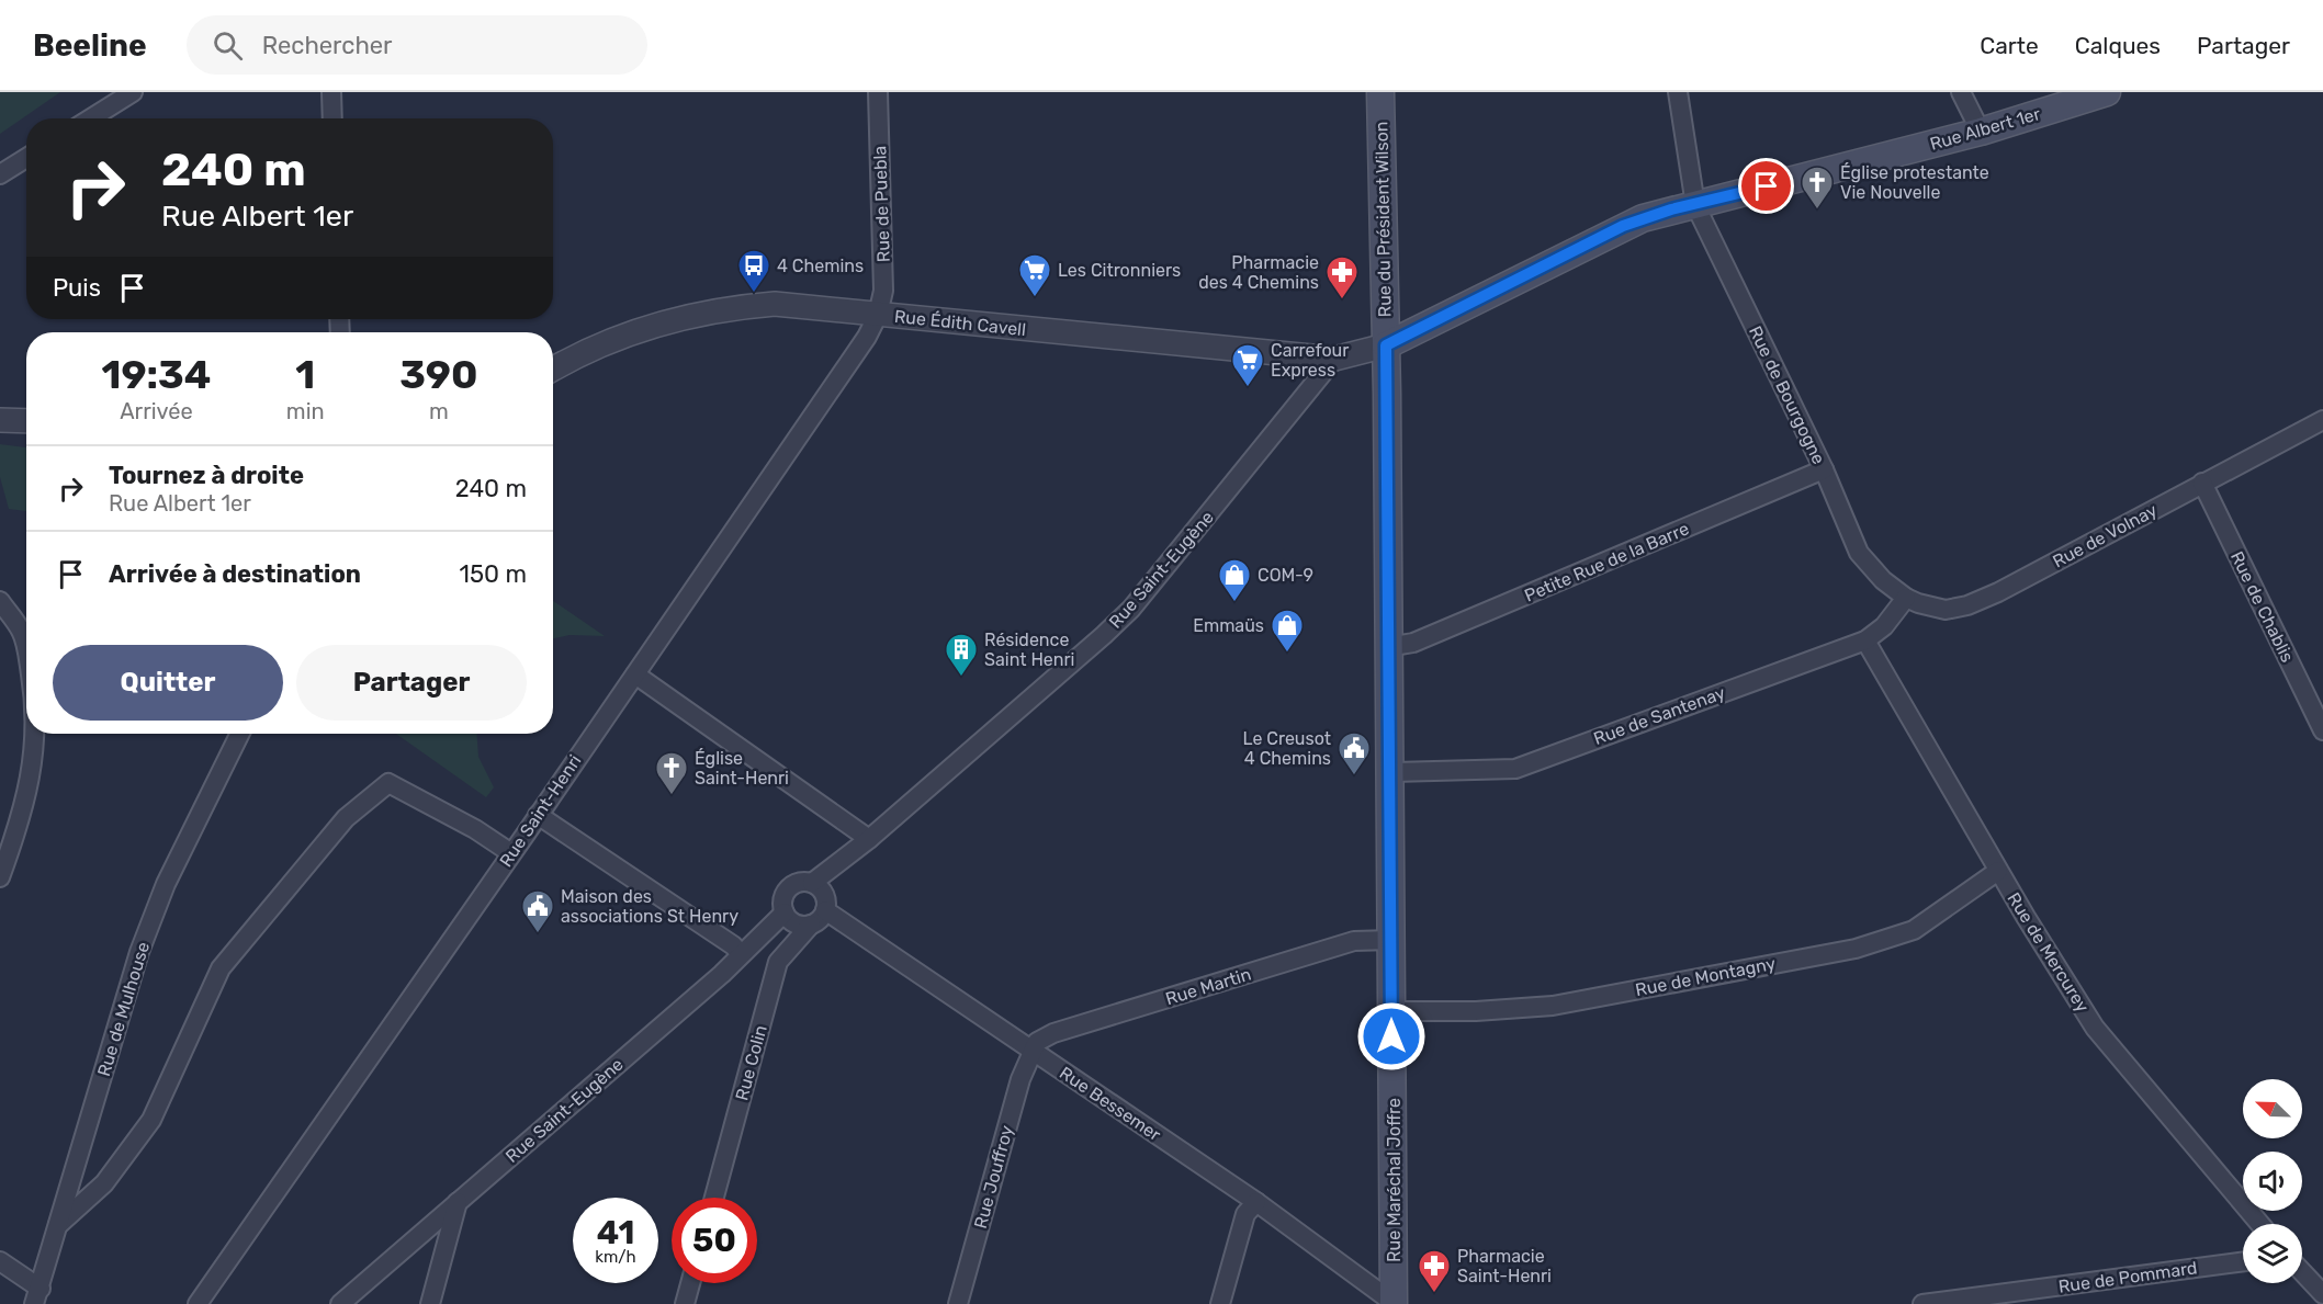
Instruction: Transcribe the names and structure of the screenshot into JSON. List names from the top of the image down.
{
  "streets": {
    "main road": ["Rue Albert 1er", "Rue du Président Wilson", "Rue Maréchal Joffre"],
    "street": [
      "Rue de Puebla",
      "Rue Édith Cavell",
      "Rue de Bourgogne",
      "Rue de Volnay",
      "Petite Rue de la Barre",
      "Rue Saint-Eugène",
      "Rue de Chablis",
      "Rue de Santenay",
      "Rue Saint-Henri",
      "Rue de Mercurey",
      "Rue de Montagny",
      "Rue Martin",
      "Rue de Mulhouse",
      "Rue Colin",
      "Rue Bessemer",
      "Rue Jouffroy",
      "Rue de Pommard"
    ]
  },
  "crossings": [
    ["Rue Albert 1er", "Rue du Président Wilson"],
    ["Rue Albert 1er", "Rue Édith Cavell"],
    ["Rue Albert 1er", "Rue de Bourgogne"],
    ["Rue Albert 1er", "Rue Maréchal Joffre"],
    ["Rue de Puebla", "Rue Édith Cavell"],
    ["Rue de Puebla", "Rue Saint-Henri"],
    ["Rue du Président Wilson", "Rue Édith Cavell"],
    ["Rue du Président Wilson", "Rue Maréchal Joffre"],
    ["Rue Édith Cavell", "Rue Saint-Eugène"],
    ["Rue Édith Cavell", "Rue Saint-Henri"],
    ["Rue Édith Cavell", "Rue Maréchal Joffre"],
    ["Rue de Bourgogne", "Rue de Volnay"],
    ["Rue de Bourgogne", "Petite Rue de la Barre"],
    ["Rue de Volnay", "Rue de Chablis"],
    ["Rue de Volnay", "Rue de Santenay"],
    ["Petite Rue de la Barre", "Rue Maréchal Joffre"],
    ["Rue Saint-Eugène", "Rue Colin"],
    ["Rue Saint-Eugène", "Rue Bessemer"],
    ["Rue de Santenay", "Rue de Mercurey"],
    ["Rue de Santenay", "Rue Maréchal Joffre"],
    ["Rue de Mercurey", "Rue de Montagny"],
    ["Rue de Montagny", "Rue Maréchal Joffre"],
    ["Rue Martin", "Rue Bessemer"],
    ["Rue Martin", "Rue Jouffroy"],
    ["Rue Martin", "Rue Maréchal Joffre"],
    ["Rue Colin", "Rue Bessemer"],
    ["Rue Bessemer", "Rue Jouffroy"],
    ["Rue Bessemer", "Rue Maréchal Joffre"]
  ],
  "places": {
    "church": ["Église protestante Vie Nouvelle", "Église Saint-Henri"],
    "bus stop": ["4 Chemins"],
    "supermarket": ["Les Citronniers", "Carrefour Express"],
    "pharmacy": ["Pharmacie des 4 Chemins", "Pharmacie Saint-Henri"],
    "shop": ["COM-9", "Emmaüs"],
    "building": ["Résidence Saint Henri"],
    "public building": ["Le Creusot 4 Chemins", "Maison des associations St Henry"]
  },
  "north": "top left",
  "page": {
    "header": "Beeline",
    "search": "Rechercher",
    "nav": ["Carte", "Calques", "Partager"],
    "turn": ["240 m", "Rue Albert 1er"],
    "then": "Puis",
    "eta": [
      "19:34",
      "Arrivée",
      "1",
      "min",
      "390",
      "m"
    ],
    "list": [
      {
        "name": "Tournez à droite",
        "note": "Rue Albert 1er",
        "value": "240 m"
      },
      {
        "name": "Arrivée à destination",
        "value": "150 m"
      }
    ],
    "buttons": ["Quitter", "Partager"],
    "speed": "41 km/h",
    "limit": "50"
  }
}
